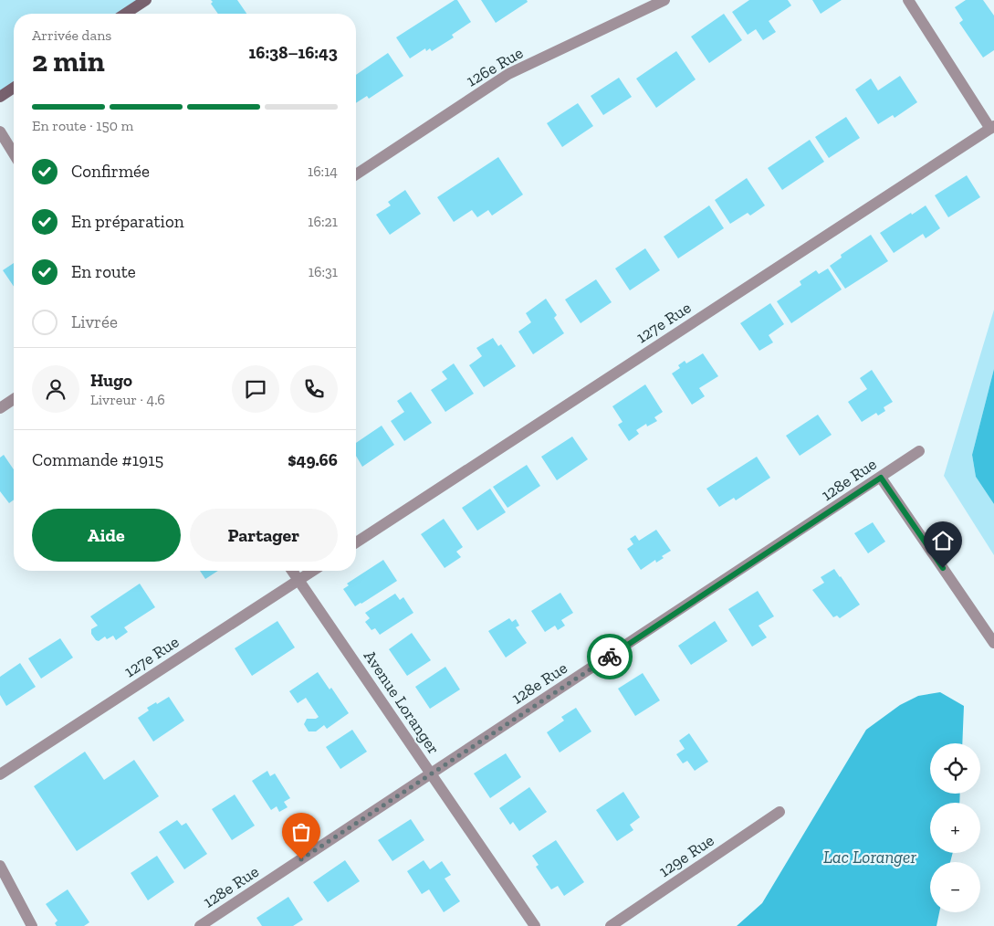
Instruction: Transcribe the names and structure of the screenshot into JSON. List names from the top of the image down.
{
  "streets": {
    "street": [
      "126e Rue",
      "127e Rue",
      "128e Rue",
      "Avenue Loranger",
      "129e Rue"
    ]
  },
  "crossings": [
    ["127e Rue", "Avenue Loranger"],
    ["128e Rue", "Avenue Loranger"]
  ],
  "water": ["Lac Loranger"],
  "page": {
    "heading": ["2 min", "Arrivée dans", "16:38–16:43"],
    "panel": [
      "Hugo",
      "Livreur · 4.6",
      "Commande #1915",
      "$49.66"
    ],
    "bar": "En route · 150 m",
    "list": [
      ["Confirmée", "16:14"],
      ["En préparation", "16:21"],
      ["En route", "16:31"],
      "Livrée"
    ],
    "buttons": ["Aide", "Partager"],
    "map_buttons": ["+", "−"]
  }
}
